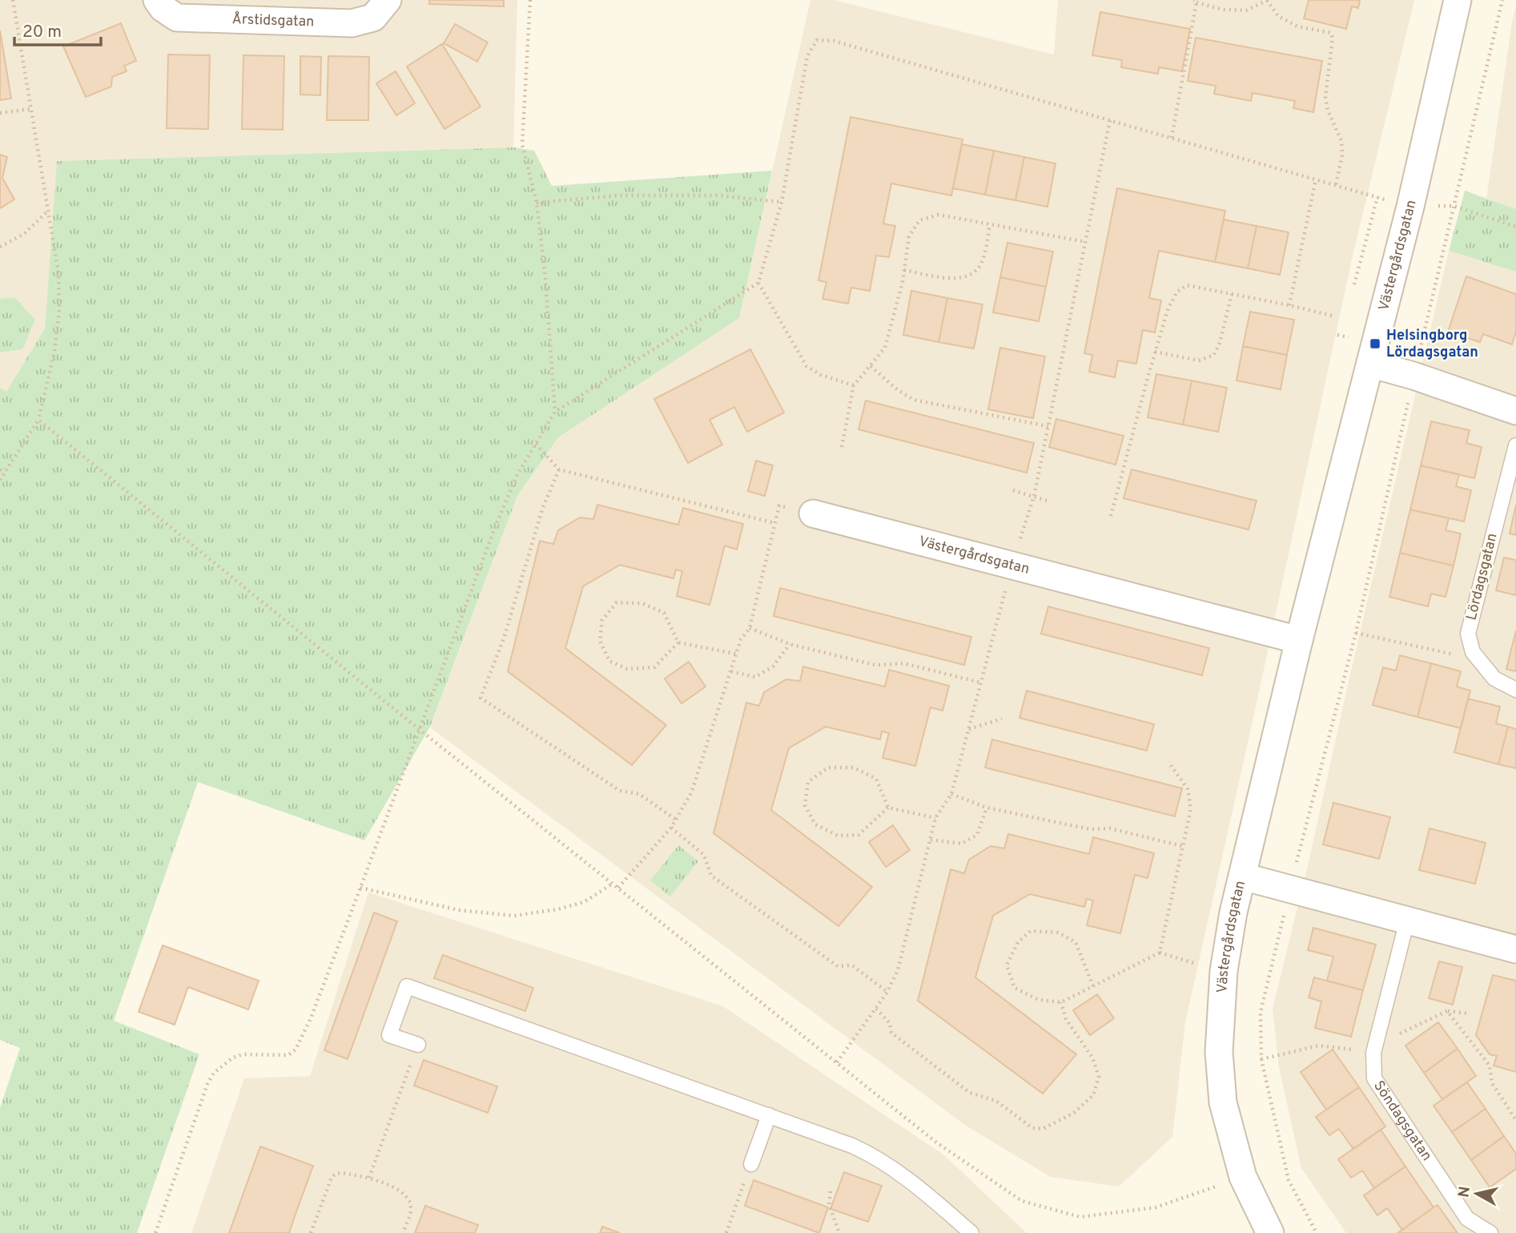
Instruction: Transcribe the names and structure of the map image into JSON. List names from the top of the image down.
{
  "streets": {
    "street": ["Årstidsgatan", "Västergårdsgatan"],
    "lane": ["Lördagsgatan", "Söndagsgatan"]
  },
  "places": {
    "transit": ["Helsingborg Lördagsgatan"]
  },
  "scale_bar": "20 m",
  "north": "left"
}
